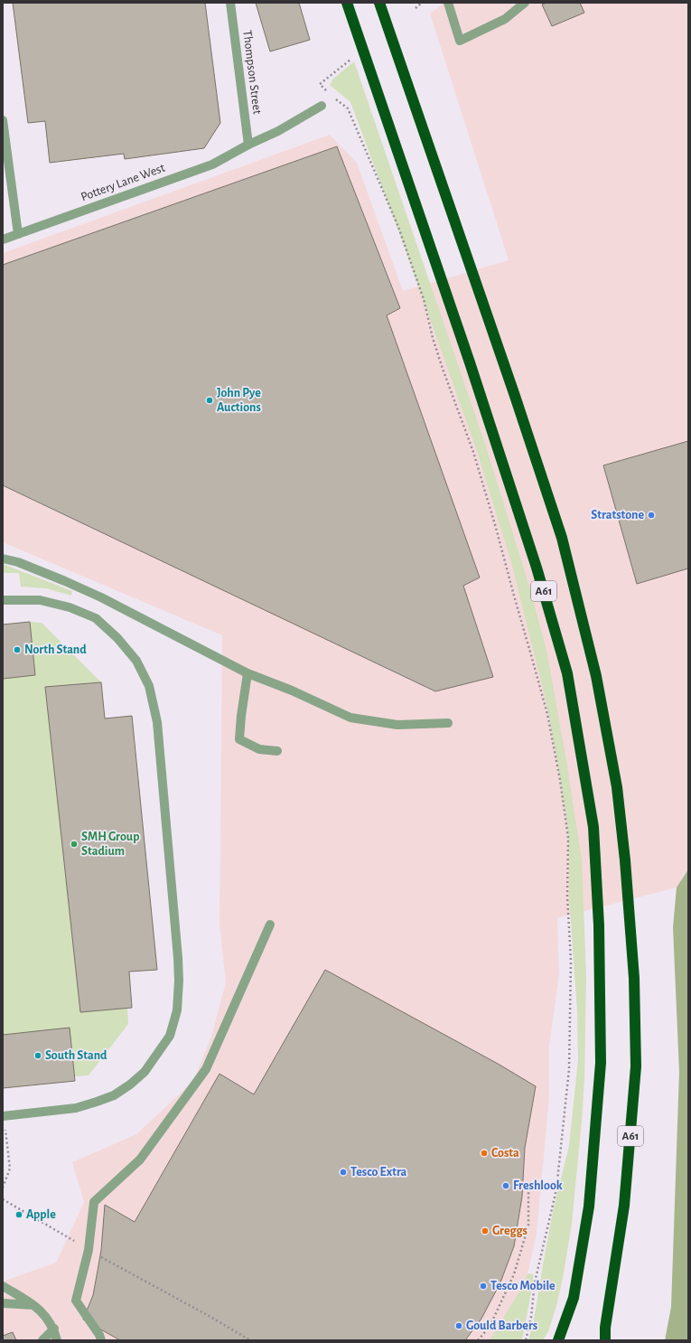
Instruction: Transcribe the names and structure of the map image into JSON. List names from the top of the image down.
{
  "streets": {
    "highway": ["A61"],
    "street": ["Thompson Street", "Pottery Lane West"]
  },
  "crossings": [
    ["Thompson Street", "Pottery Lane West"]
  ],
  "places": [
    "John Pye Auctions",
    "Stratstone",
    "North Stand",
    "SMH Group Stadium",
    "South Stand",
    "Costa",
    "Tesco Extra",
    "Freshlook",
    "Apple",
    "Greggs",
    "Tesco Mobile",
    "Gould Barbers"
  ]
}
